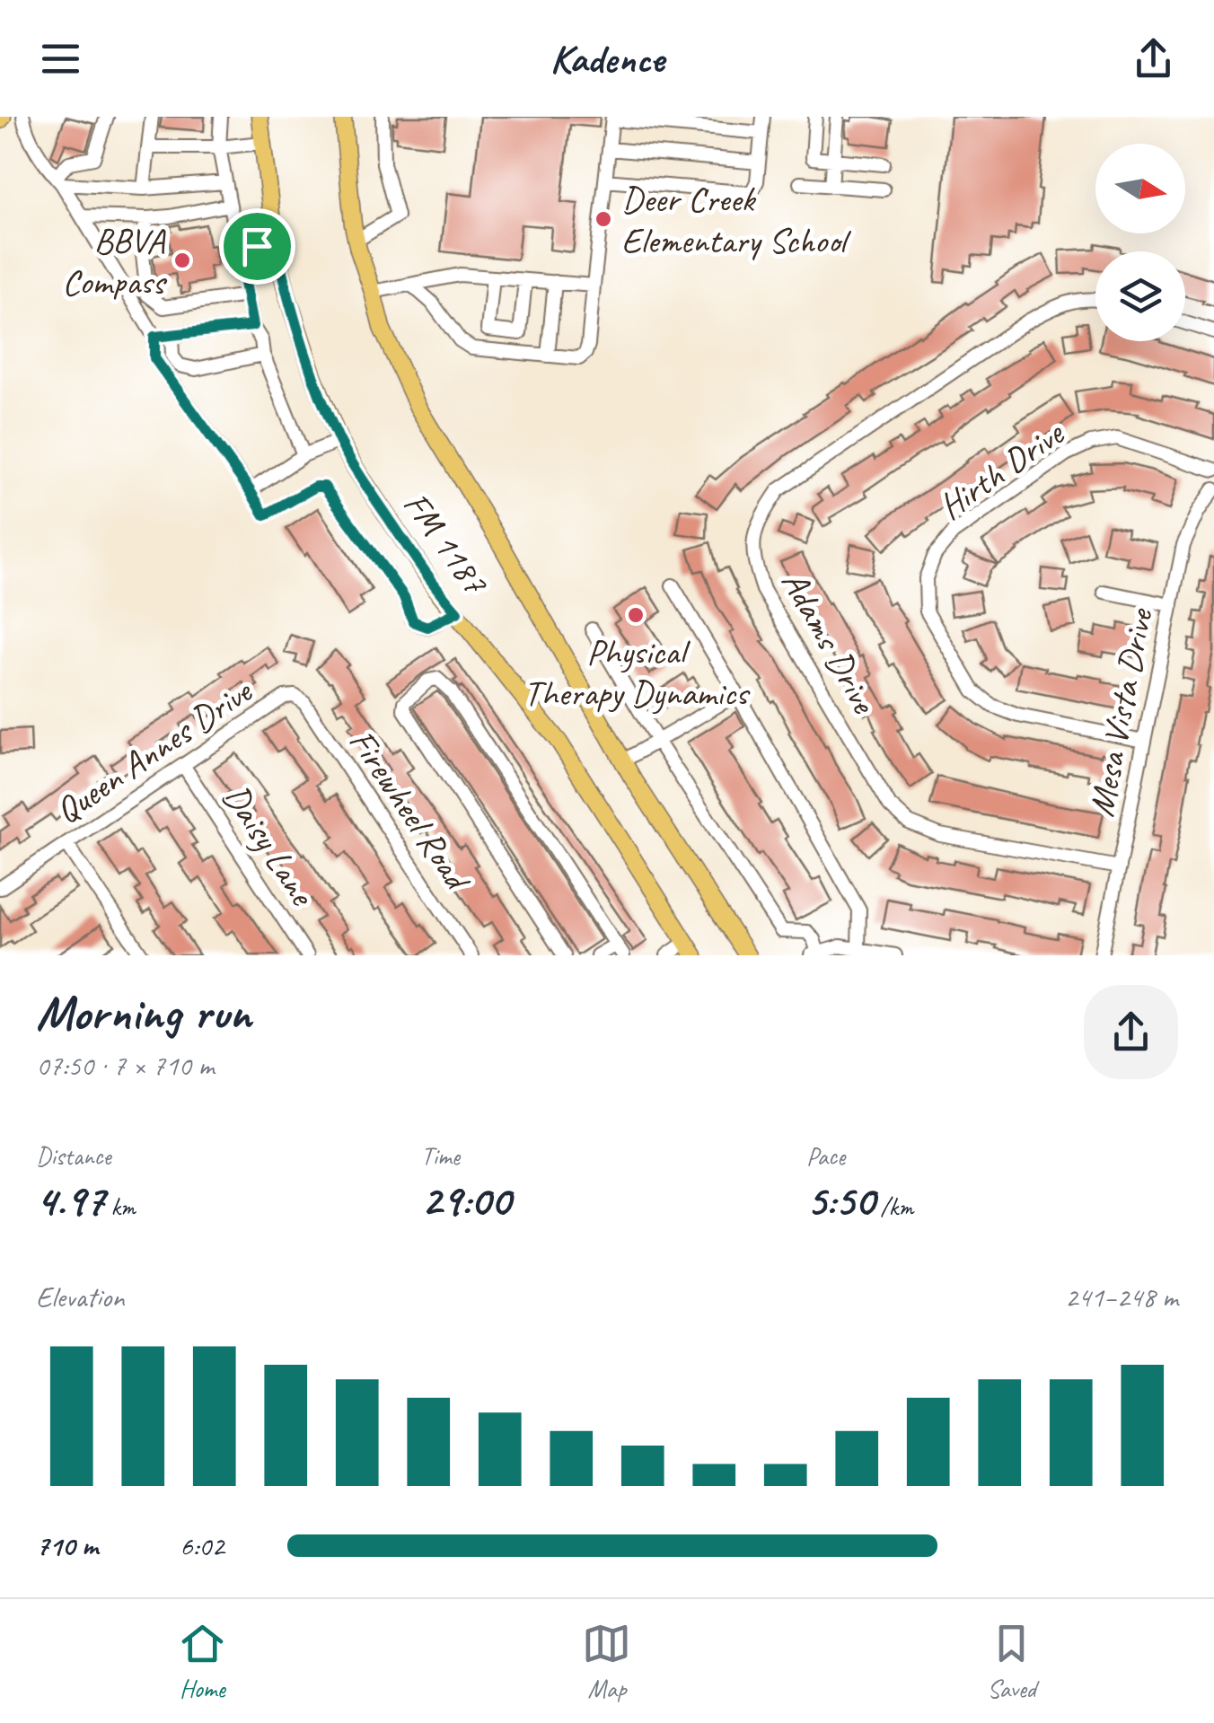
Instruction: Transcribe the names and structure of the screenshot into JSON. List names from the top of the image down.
{
  "streets": {
    "main road": ["FM 1187"],
    "street": [
      "Hirth Drive",
      "Adams Drive",
      "Mesa Vista Drive",
      "Queen Annes Drive",
      "Firewheel Road",
      "Daisy Lane"
    ]
  },
  "crossings": [
    ["Hirth Drive", "Mesa Vista Drive"],
    ["Adams Drive", "Mesa Vista Drive"],
    ["Queen Annes Drive", "Firewheel Road"],
    ["Queen Annes Drive", "Daisy Lane"]
  ],
  "places": ["Deer Creek Elementary School", "BBVA Compass", "Physical Therapy Dynamics"],
  "north": "right",
  "page": {
    "header": "Kadence",
    "heading": ["Morning run", "07:50 · 7 × 710 m"],
    "stats": [
      ["Distance", "4.97 km"],
      ["Time", "29:00"],
      ["Pace", "5:50 /km"]
    ],
    "chart": ["Elevation", "241–248 m"],
    "list": [
      {
        "name": "710 m",
        "note": "6:02"
      }
    ],
    "tabs": ["Home", "Map", "Saved"]
  }
}
